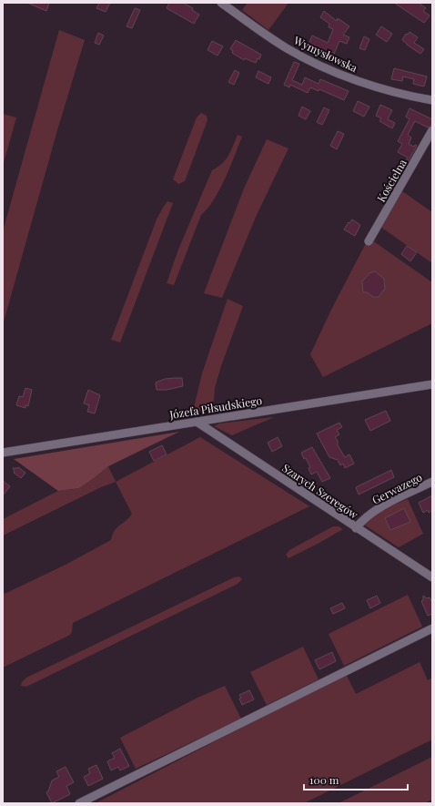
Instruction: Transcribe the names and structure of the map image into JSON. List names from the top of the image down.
{
  "streets": {
    "street": [
      "Wymysłowska",
      "Kościelna",
      "Józefa Piłsudskiego",
      "Gerwazego",
      "Szarych Szeregów"
    ]
  },
  "crossings": [
    ["Józefa Piłsudskiego", "Szarych Szeregów"],
    ["Gerwazego", "Szarych Szeregów"]
  ],
  "scale_bar": "100 m"
}
